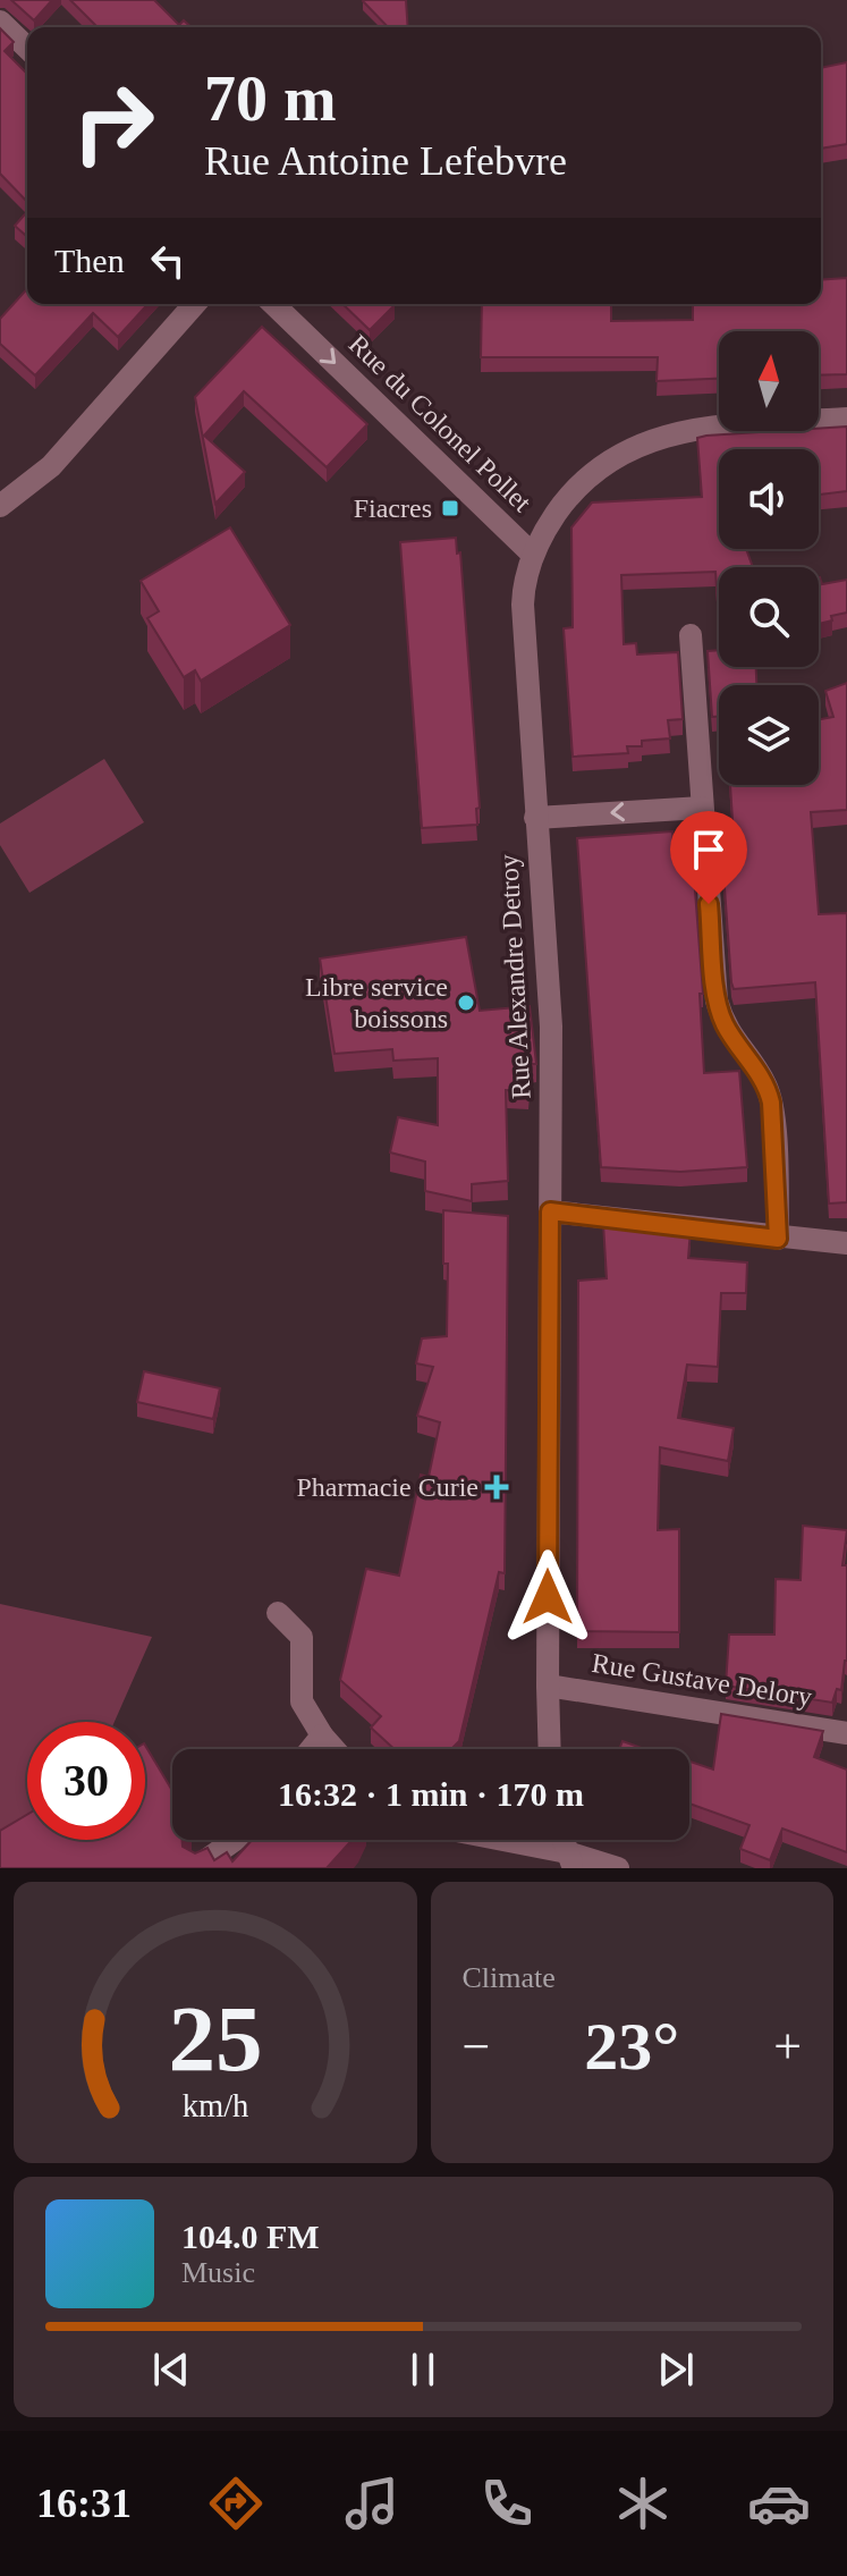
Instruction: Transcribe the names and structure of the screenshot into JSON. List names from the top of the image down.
{
  "streets": {
    "street": ["Rue du Colonel Pollet", "Rue Alexandre Detroy", "Rue Gustave Delory"]
  },
  "crossings": [
    ["Rue du Colonel Pollet", "Rue Alexandre Detroy"],
    ["Rue Alexandre Detroy", "Rue Gustave Delory"]
  ],
  "one_way": ["Rue du Colonel Pollet"],
  "places": {
    "transit": ["Fiacres"],
    "other": ["Libre service boissons"],
    "health": ["Pharmacie Curie"]
  },
  "north": "top",
  "page": {
    "turn": ["70 m", "Rue Antoine Lefebvre"],
    "then": "Then",
    "limit": "30",
    "trip": "16:32 · 1 min · 170 m",
    "tile": "Climate",
    "heat": ["−", "23°", "+"],
    "song": ["104.0 FM", "Music"],
    "tabs": "16:31",
    "gauge": ["25", "km/h"]
  }
}
